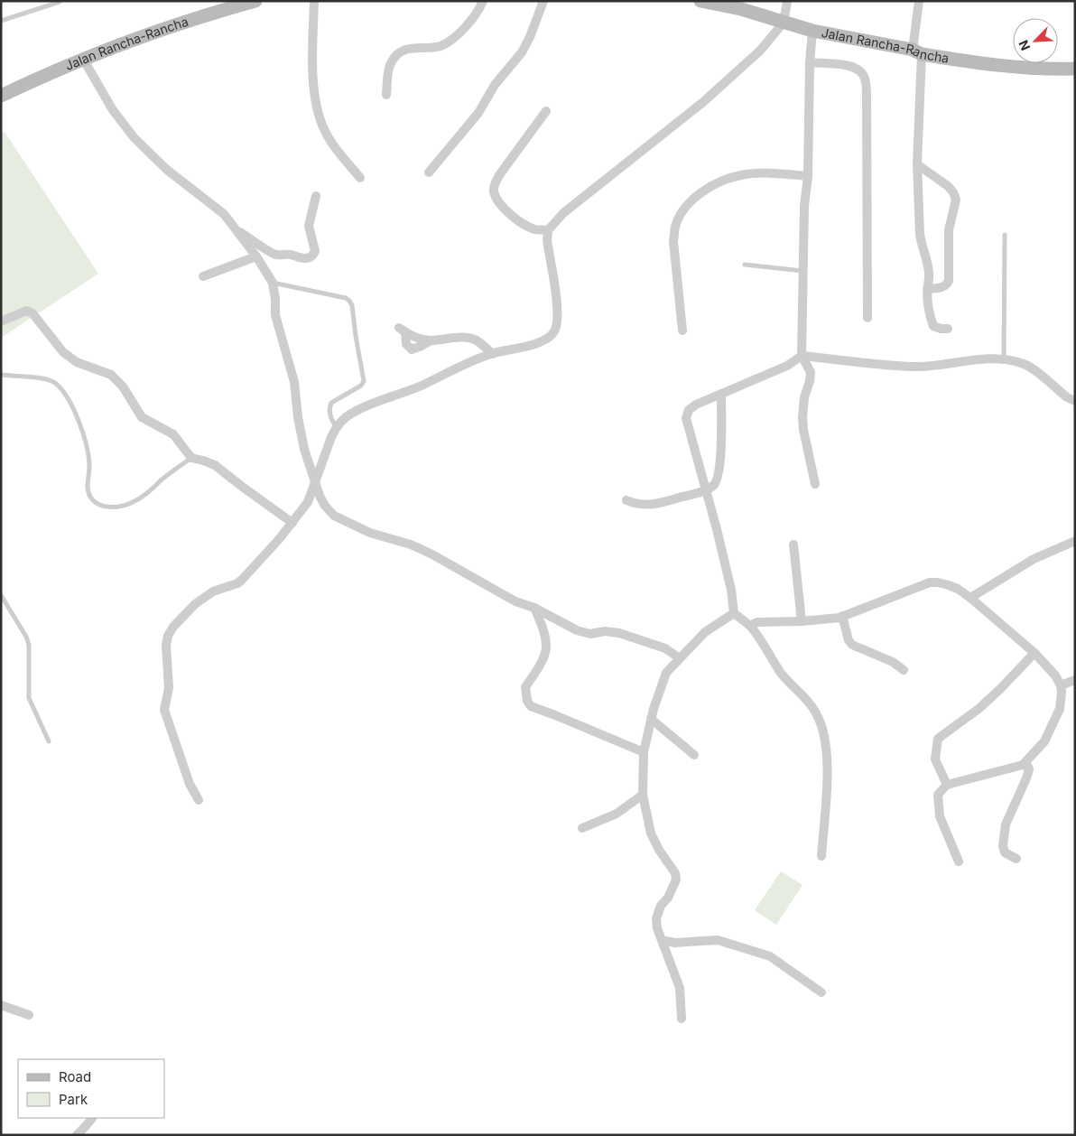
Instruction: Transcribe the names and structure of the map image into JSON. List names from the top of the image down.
{
  "streets": {
    "main road": ["Jalan Rancha-Rancha"]
  },
  "legend": ["Road", "Park"],
  "north": "bottom left"
}
